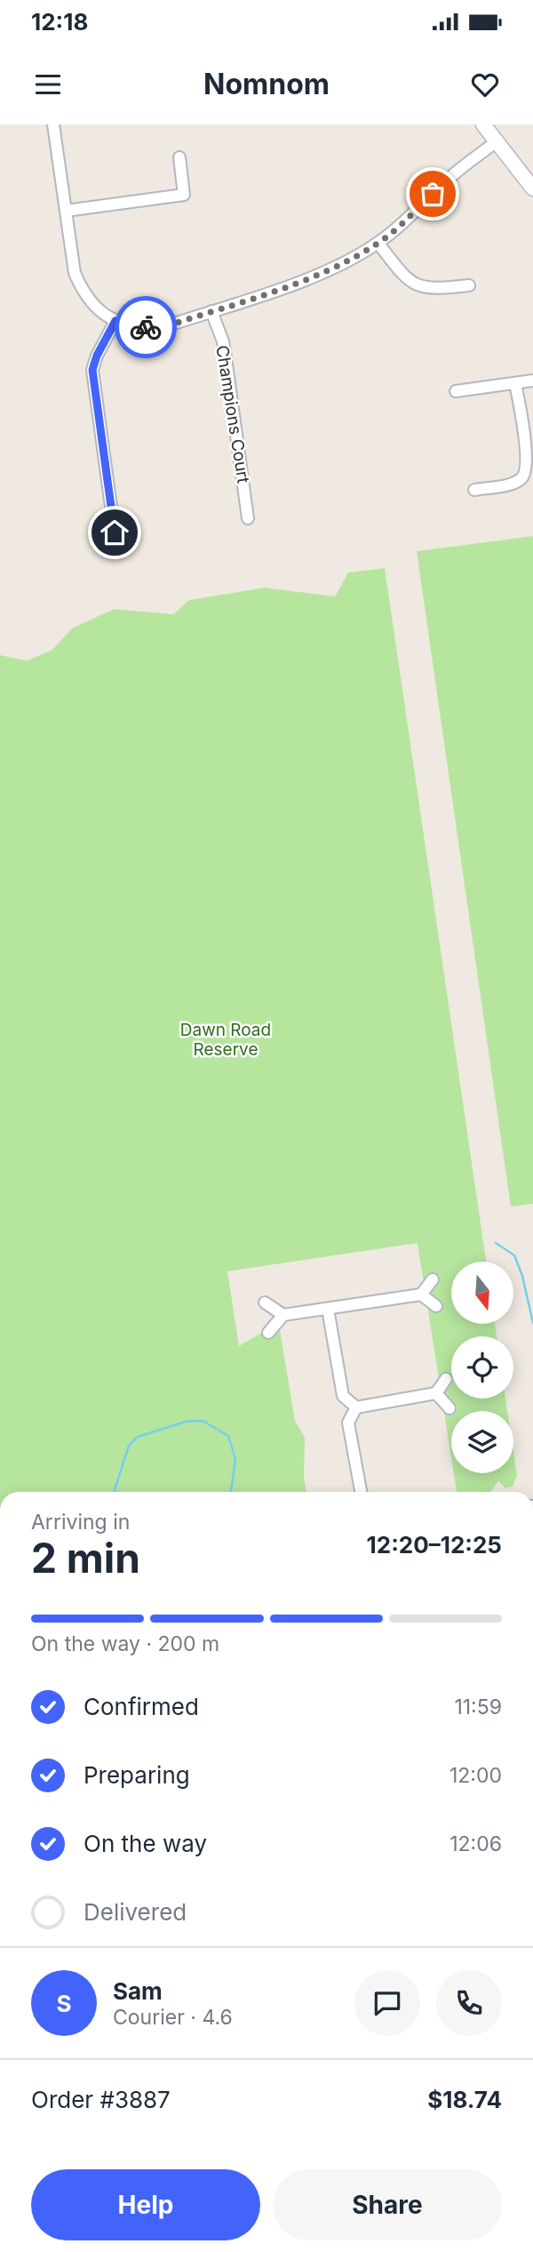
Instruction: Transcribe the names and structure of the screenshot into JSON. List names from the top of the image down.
{
  "streets": {
    "street": ["Champions Court"]
  },
  "parks": ["Dawn Road Reserve"],
  "north": "bottom",
  "page": {
    "status": "12:18",
    "header": "Nomnom",
    "heading": ["2 min", "Arriving in", "12:20–12:25"],
    "panel": [
      "Sam",
      "Courier · 4.6",
      "Order #3887",
      "$18.74"
    ],
    "bar": "On the way · 200 m",
    "list": [
      ["Confirmed", "11:59"],
      ["Preparing", "12:00"],
      ["On the way", "12:06"],
      "Delivered"
    ],
    "round": "S",
    "buttons": ["Help", "Share"]
  }
}
